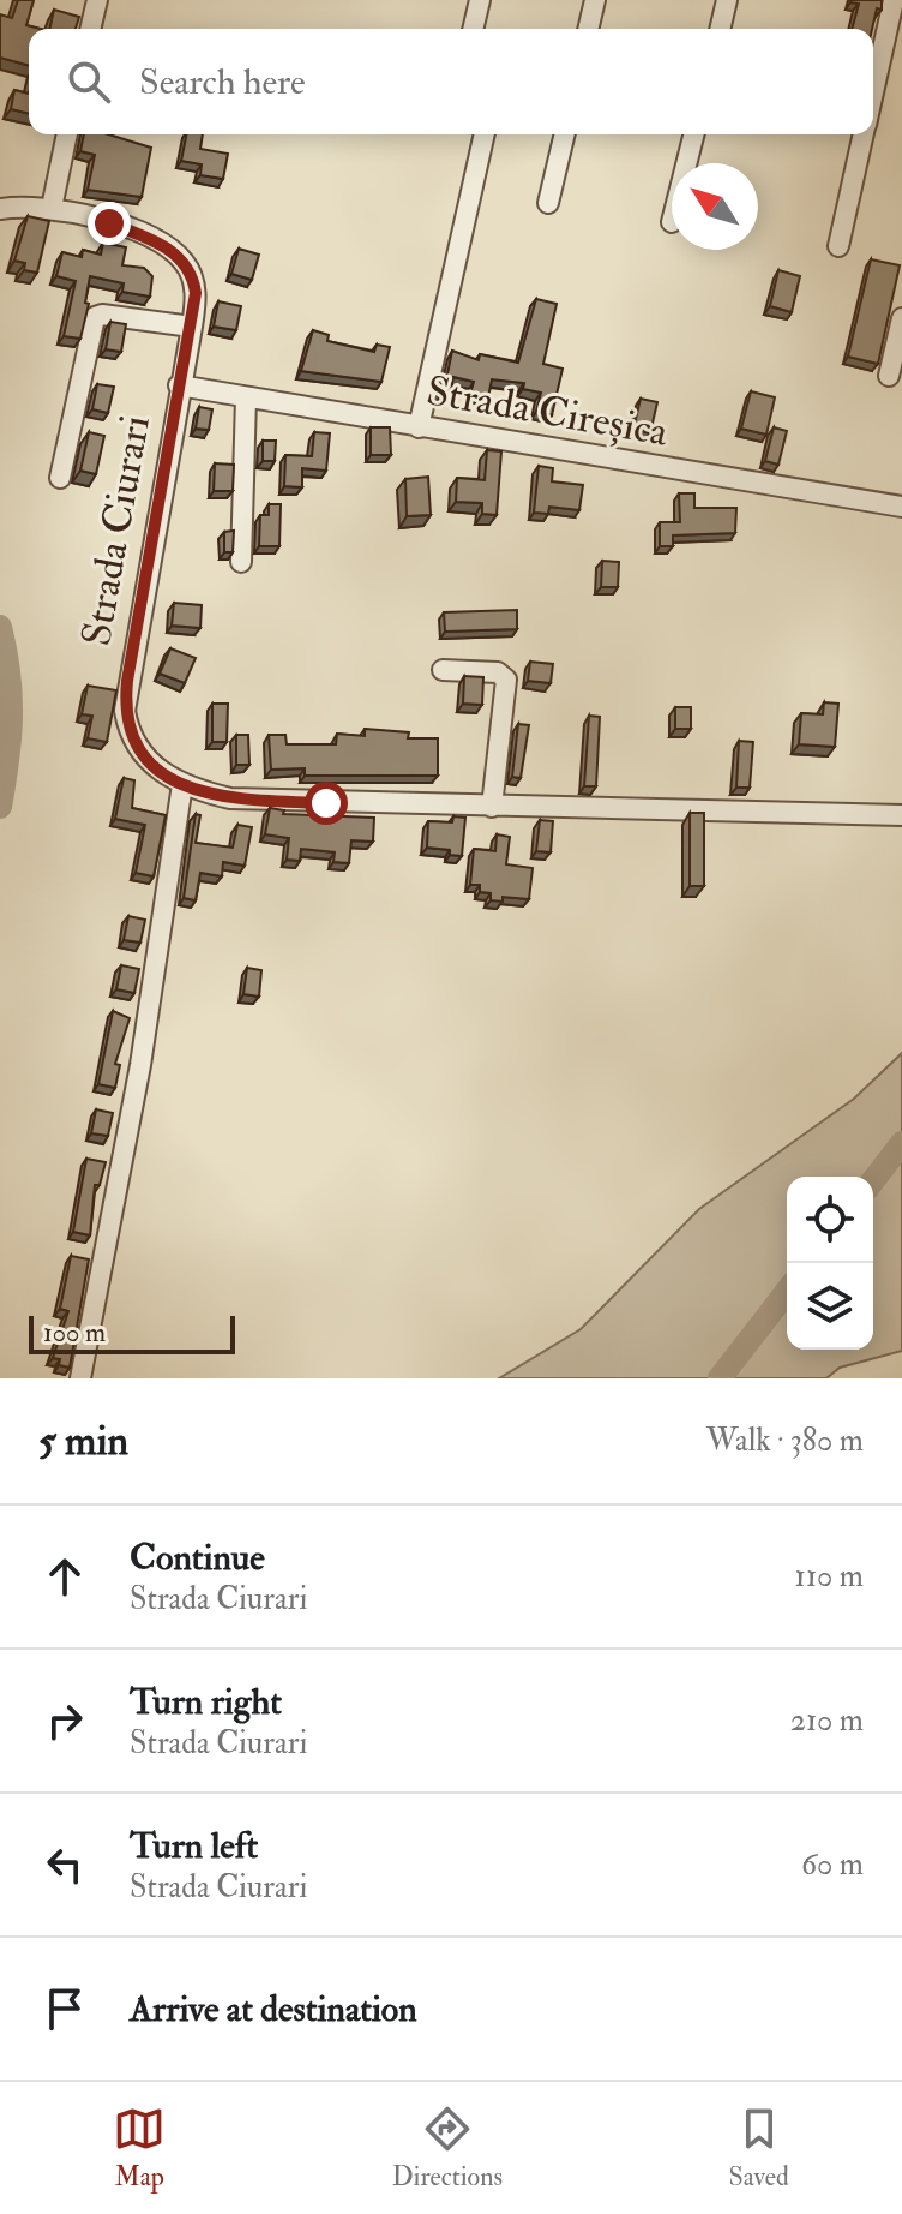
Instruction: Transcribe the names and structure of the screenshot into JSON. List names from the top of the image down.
{
  "streets": {
    "street": ["Strada Cireșica", "Strada Ciurari"]
  },
  "crossings": [
    ["Strada Cireșica", "Strada Ciurari"]
  ],
  "scale_bar": "100 m",
  "north": "top left",
  "page": {
    "search": "Search here",
    "scale": "100 m",
    "heading": ["5 min", "Walk · 380 m"],
    "list": [
      ["Continue", "Strada Ciurari", "110 m"],
      ["Turn right", "Strada Ciurari", "210 m"],
      ["Turn left", "Strada Ciurari", "60 m"],
      "Arrive at destination"
    ],
    "nav": ["Map", "Directions", "Saved"]
  }
}
